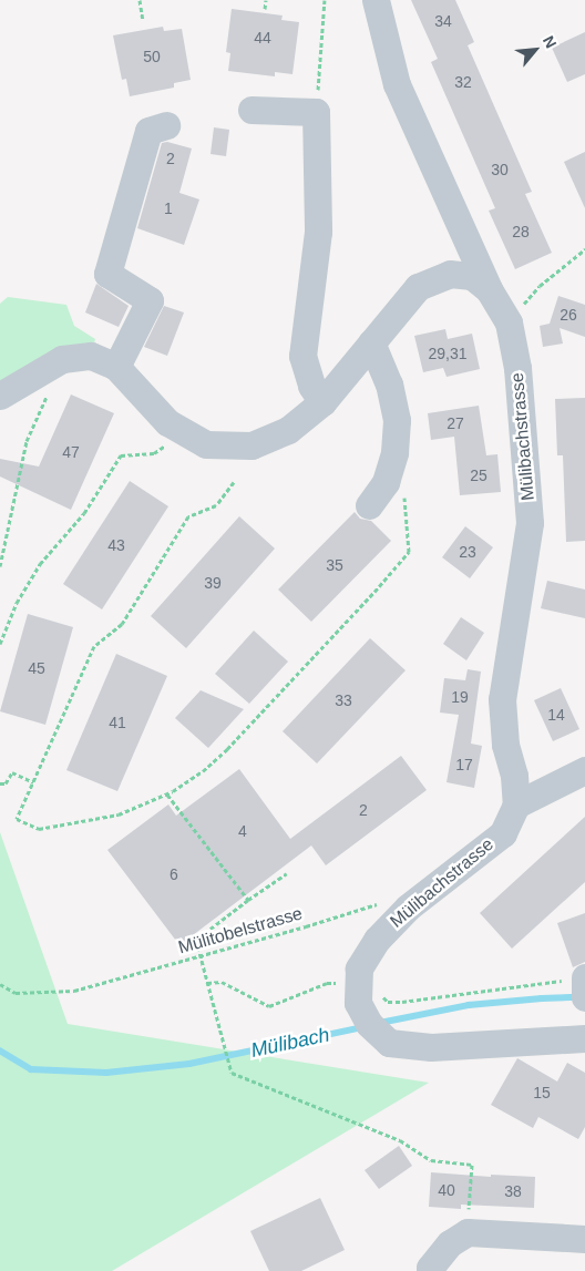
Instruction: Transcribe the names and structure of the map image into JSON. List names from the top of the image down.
{
  "streets": {
    "street": ["Mülibachstrasse"],
    "path": ["Mülitobelstrasse"]
  },
  "crossings": [
    ["Mülibachstrasse", "Mülitobelstrasse"]
  ],
  "water": ["Mülibach"],
  "house_numbers": [
    "34",
    "44",
    "50",
    "32",
    "2",
    "30",
    "1",
    "28",
    "26",
    "29,31",
    "27",
    "47",
    "25",
    "43",
    "23",
    "35",
    "39",
    "45",
    "19",
    "33",
    "14",
    "41",
    "17",
    "2",
    "4",
    "6",
    "15",
    "40",
    "38"
  ],
  "north": "top right"
}
